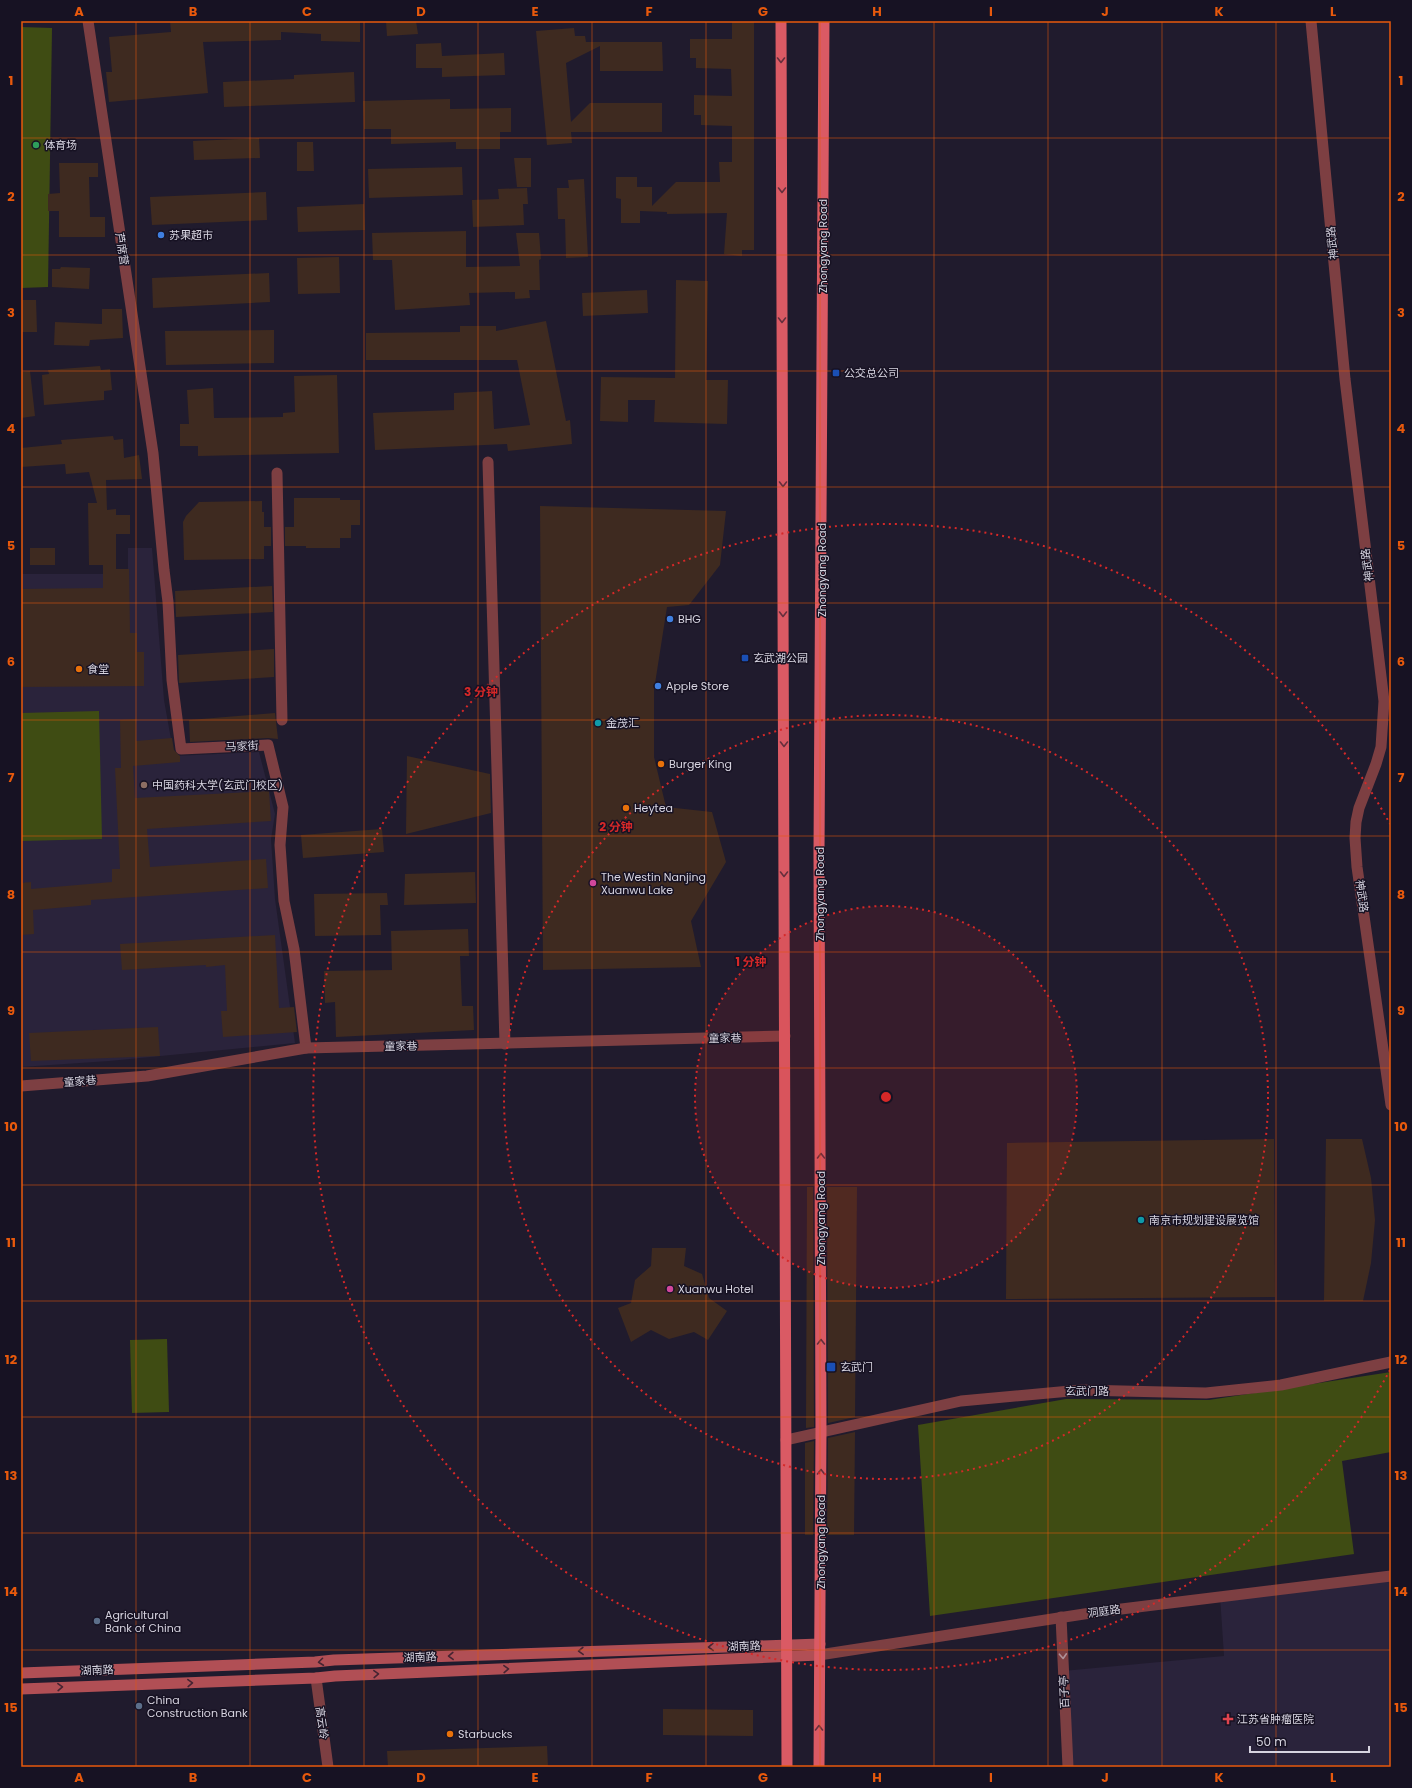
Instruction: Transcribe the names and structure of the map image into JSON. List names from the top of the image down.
{
  "streets": {
    "main road": ["Zhongyang Road", "湖南路"],
    "street": [
      "神武路",
      "芦席营",
      "马家街",
      "童家巷",
      "玄武门路",
      "洞庭路",
      "百子亭",
      "高云岭"
    ]
  },
  "crossings": [
    ["Zhongyang Road", "玄武门路"],
    ["Zhongyang Road", "洞庭路"],
    ["Zhongyang Road", "湖南路"],
    ["芦席营", "马家街"],
    ["马家街", "童家巷"],
    ["洞庭路", "湖南路"],
    ["洞庭路", "百子亭"],
    ["湖南路", "高云岭"]
  ],
  "one_way": ["百子亭"],
  "places": {
    "other": [
      "体育场",
      "苏果超市",
      "BHG",
      "食堂",
      "Apple Store",
      "金茂汇",
      "Burger King",
      "中国药科大学(玄武门校区)",
      "Heytea",
      "The Westin Nanjing Xuanwu Lake",
      "南京市规划建设展览馆",
      "Xuanwu Hotel",
      "Agricultural Bank of China",
      "China Construction Bank",
      "Starbucks"
    ],
    "transit": ["公交总公司", "玄武湖公园", "玄武门"],
    "health": ["江苏省肿瘤医院"]
  },
  "scale_bar": "50 m",
  "grid": {
    "columns": [
      "A",
      "B",
      "C",
      "D",
      "E",
      "F",
      "G",
      "H",
      "I",
      "J",
      "K",
      "L"
    ],
    "rows": [
      "1",
      "2",
      "3",
      "4",
      "5",
      "6",
      "7",
      "8",
      "9",
      "10",
      "11",
      "12",
      "13",
      "14",
      "15"
    ]
  },
  "rings": ["3 分钟", "2 分钟", "1 分钟"]
}
